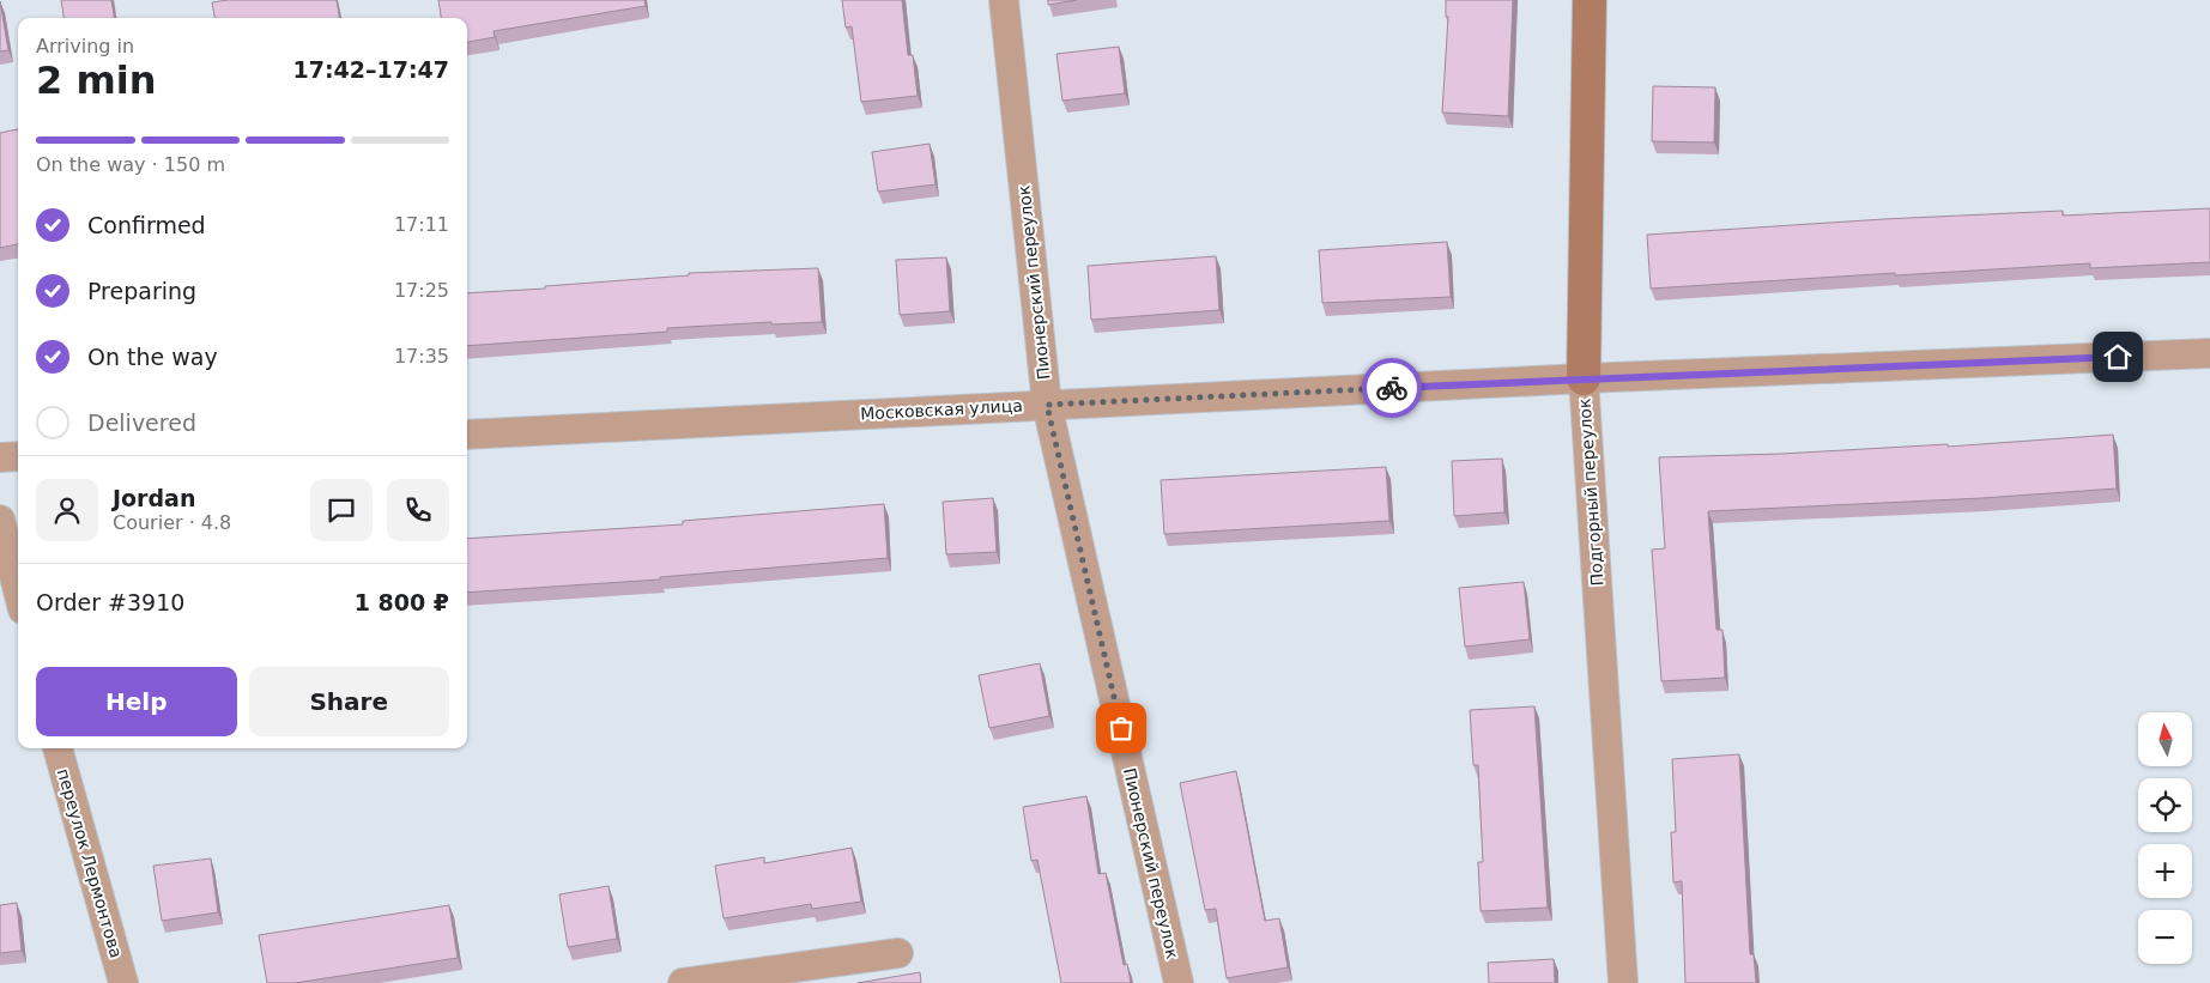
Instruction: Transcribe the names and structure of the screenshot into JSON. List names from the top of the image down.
{
  "streets": {
    "main road": ["Подгорный переулок"],
    "street": ["Пионерский переулок", "Московская улица", "переулок Лермонтова"]
  },
  "crossings": [
    ["Пионерский переулок", "Московская улица"],
    ["Московская улица", "Подгорный переулок"]
  ],
  "north": "top",
  "page": {
    "heading": ["2 min", "Arriving in", "17:42–17:47"],
    "panel": [
      "Jordan",
      "Courier · 4.8",
      "Order #3910",
      "1 800 ₽"
    ],
    "bar": "On the way · 150 m",
    "list": [
      ["Confirmed", "17:11"],
      ["Preparing", "17:25"],
      ["On the way", "17:35"],
      "Delivered"
    ],
    "buttons": ["Help", "Share"],
    "map_buttons": ["+", "−"]
  }
}
